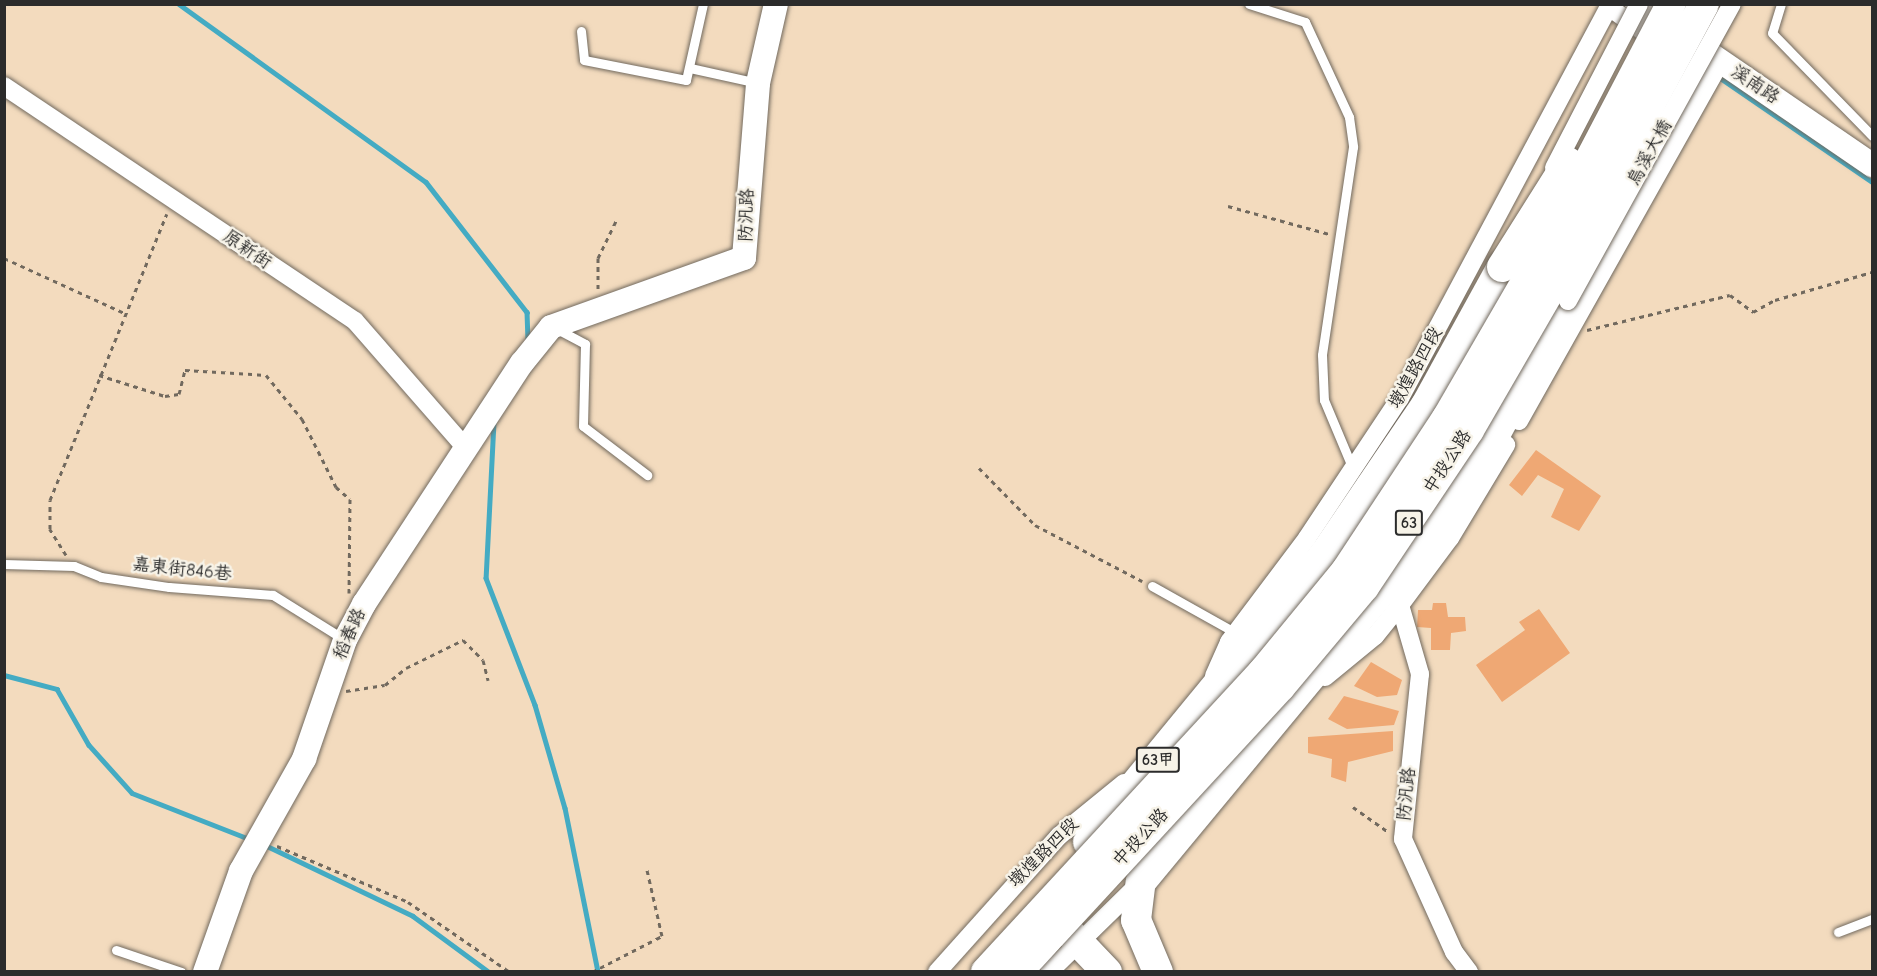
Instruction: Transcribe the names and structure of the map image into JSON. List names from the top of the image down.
{
  "streets": {
    "main road": ["中投公路", "63", "63甲"],
    "street": [
      "溪南路",
      "烏溪大橋",
      "防汎路",
      "原新街",
      "墩煌路四段",
      "稻春路"
    ],
    "lane": ["嘉東街846巷"]
  },
  "crossings": [
    ["防汎路", "稻春路"],
    ["原新街", "稻春路"],
    ["墩煌路四段", "63甲"],
    ["嘉東街846巷", "稻春路"]
  ]
}
